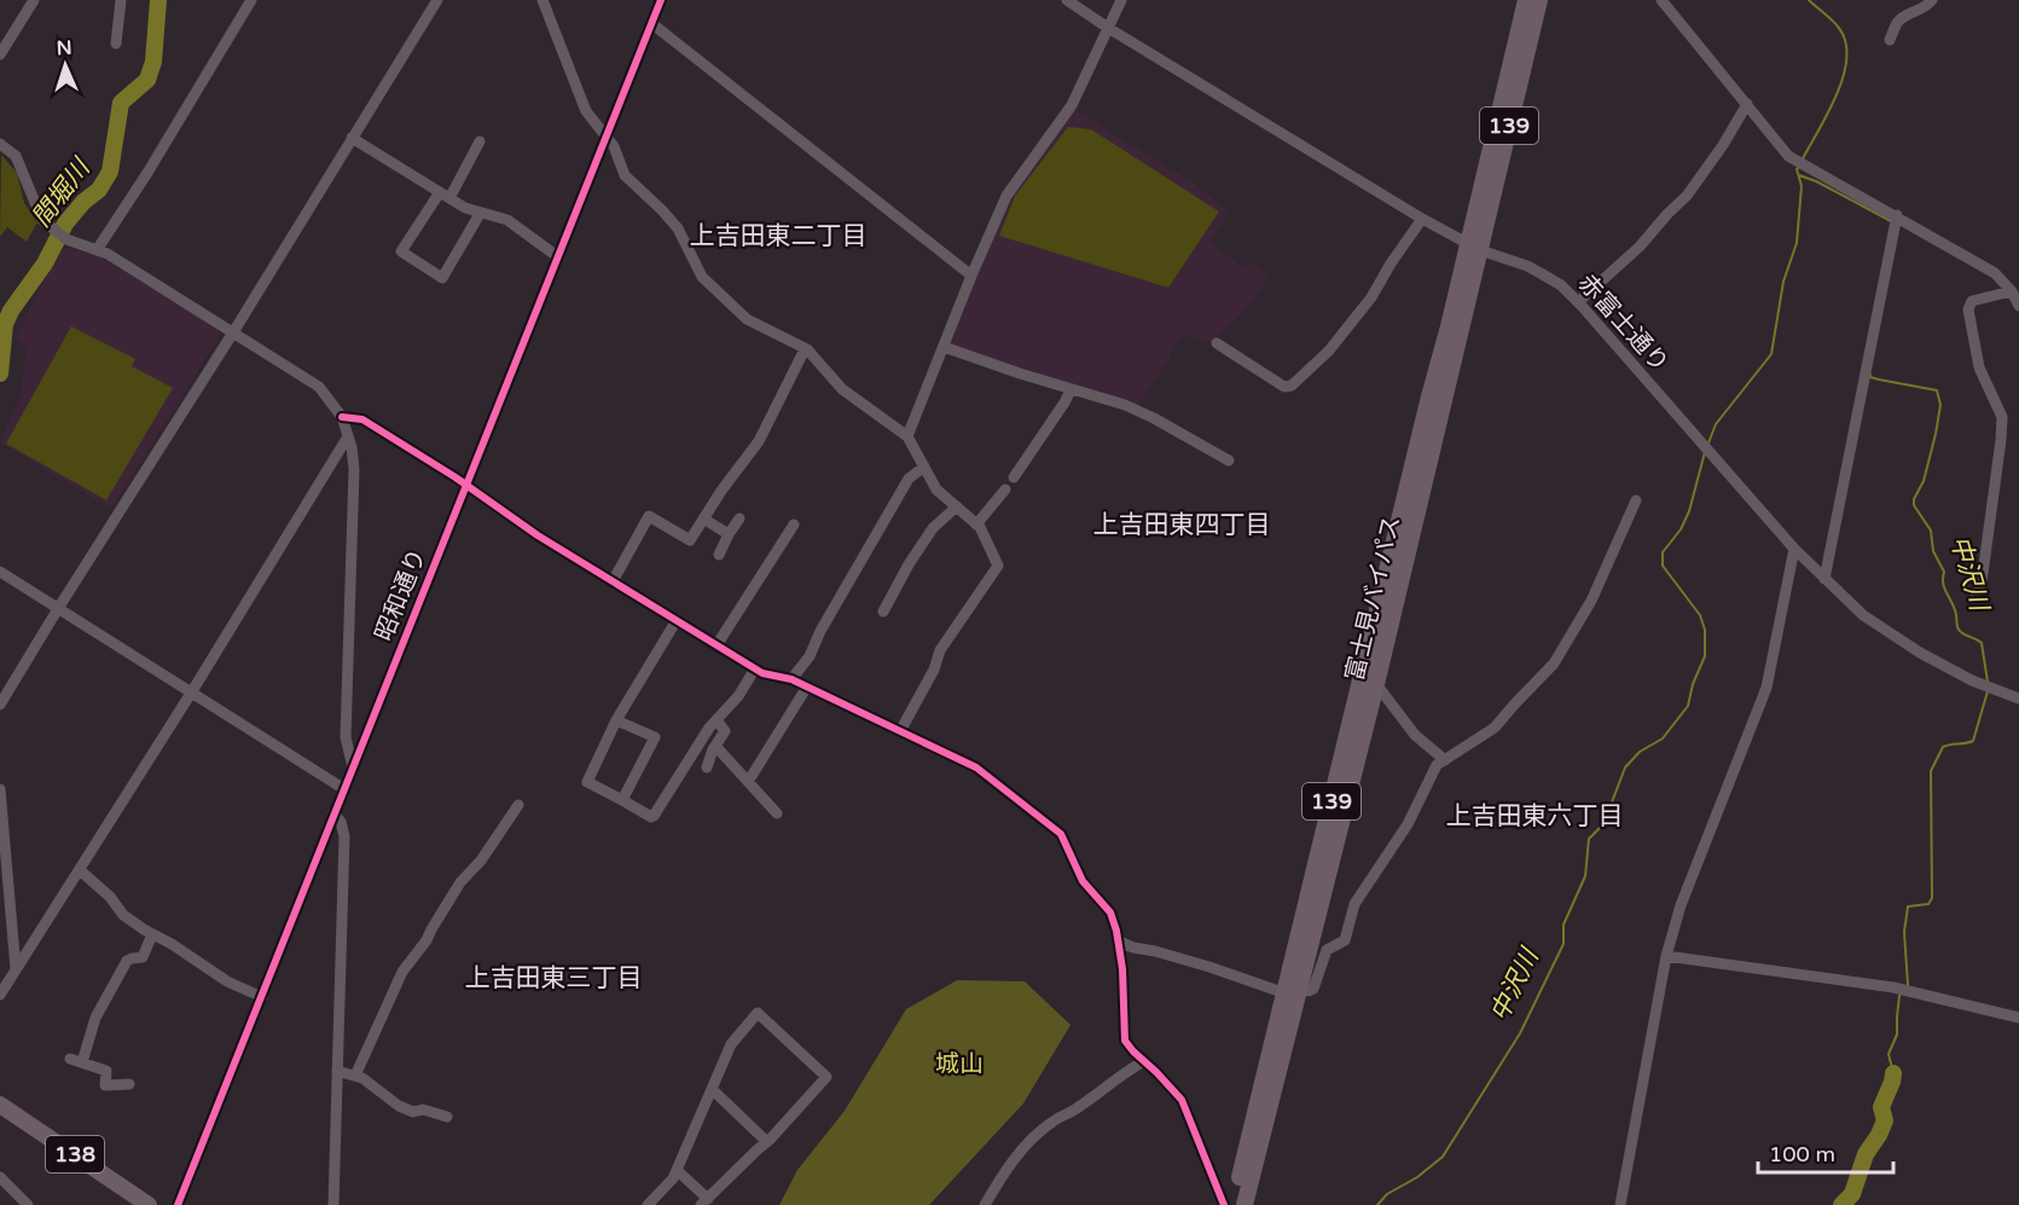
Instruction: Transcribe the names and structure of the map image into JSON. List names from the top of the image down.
{
  "streets": {
    "highway": ["139", "富士見バイパス", "138"],
    "street": ["赤富士通り", "昭和通り"]
  },
  "crossings": [
    ["赤富士通り", "富士見バイパス"]
  ],
  "districts": [
    "上吉田東二丁目",
    "上吉田東四丁目",
    "上吉田東六丁目",
    "上吉田東三丁目"
  ],
  "water": ["間堀川", "中沢川"],
  "parks": ["城山"],
  "scale_bar": "100 m",
  "north": "top"
}
